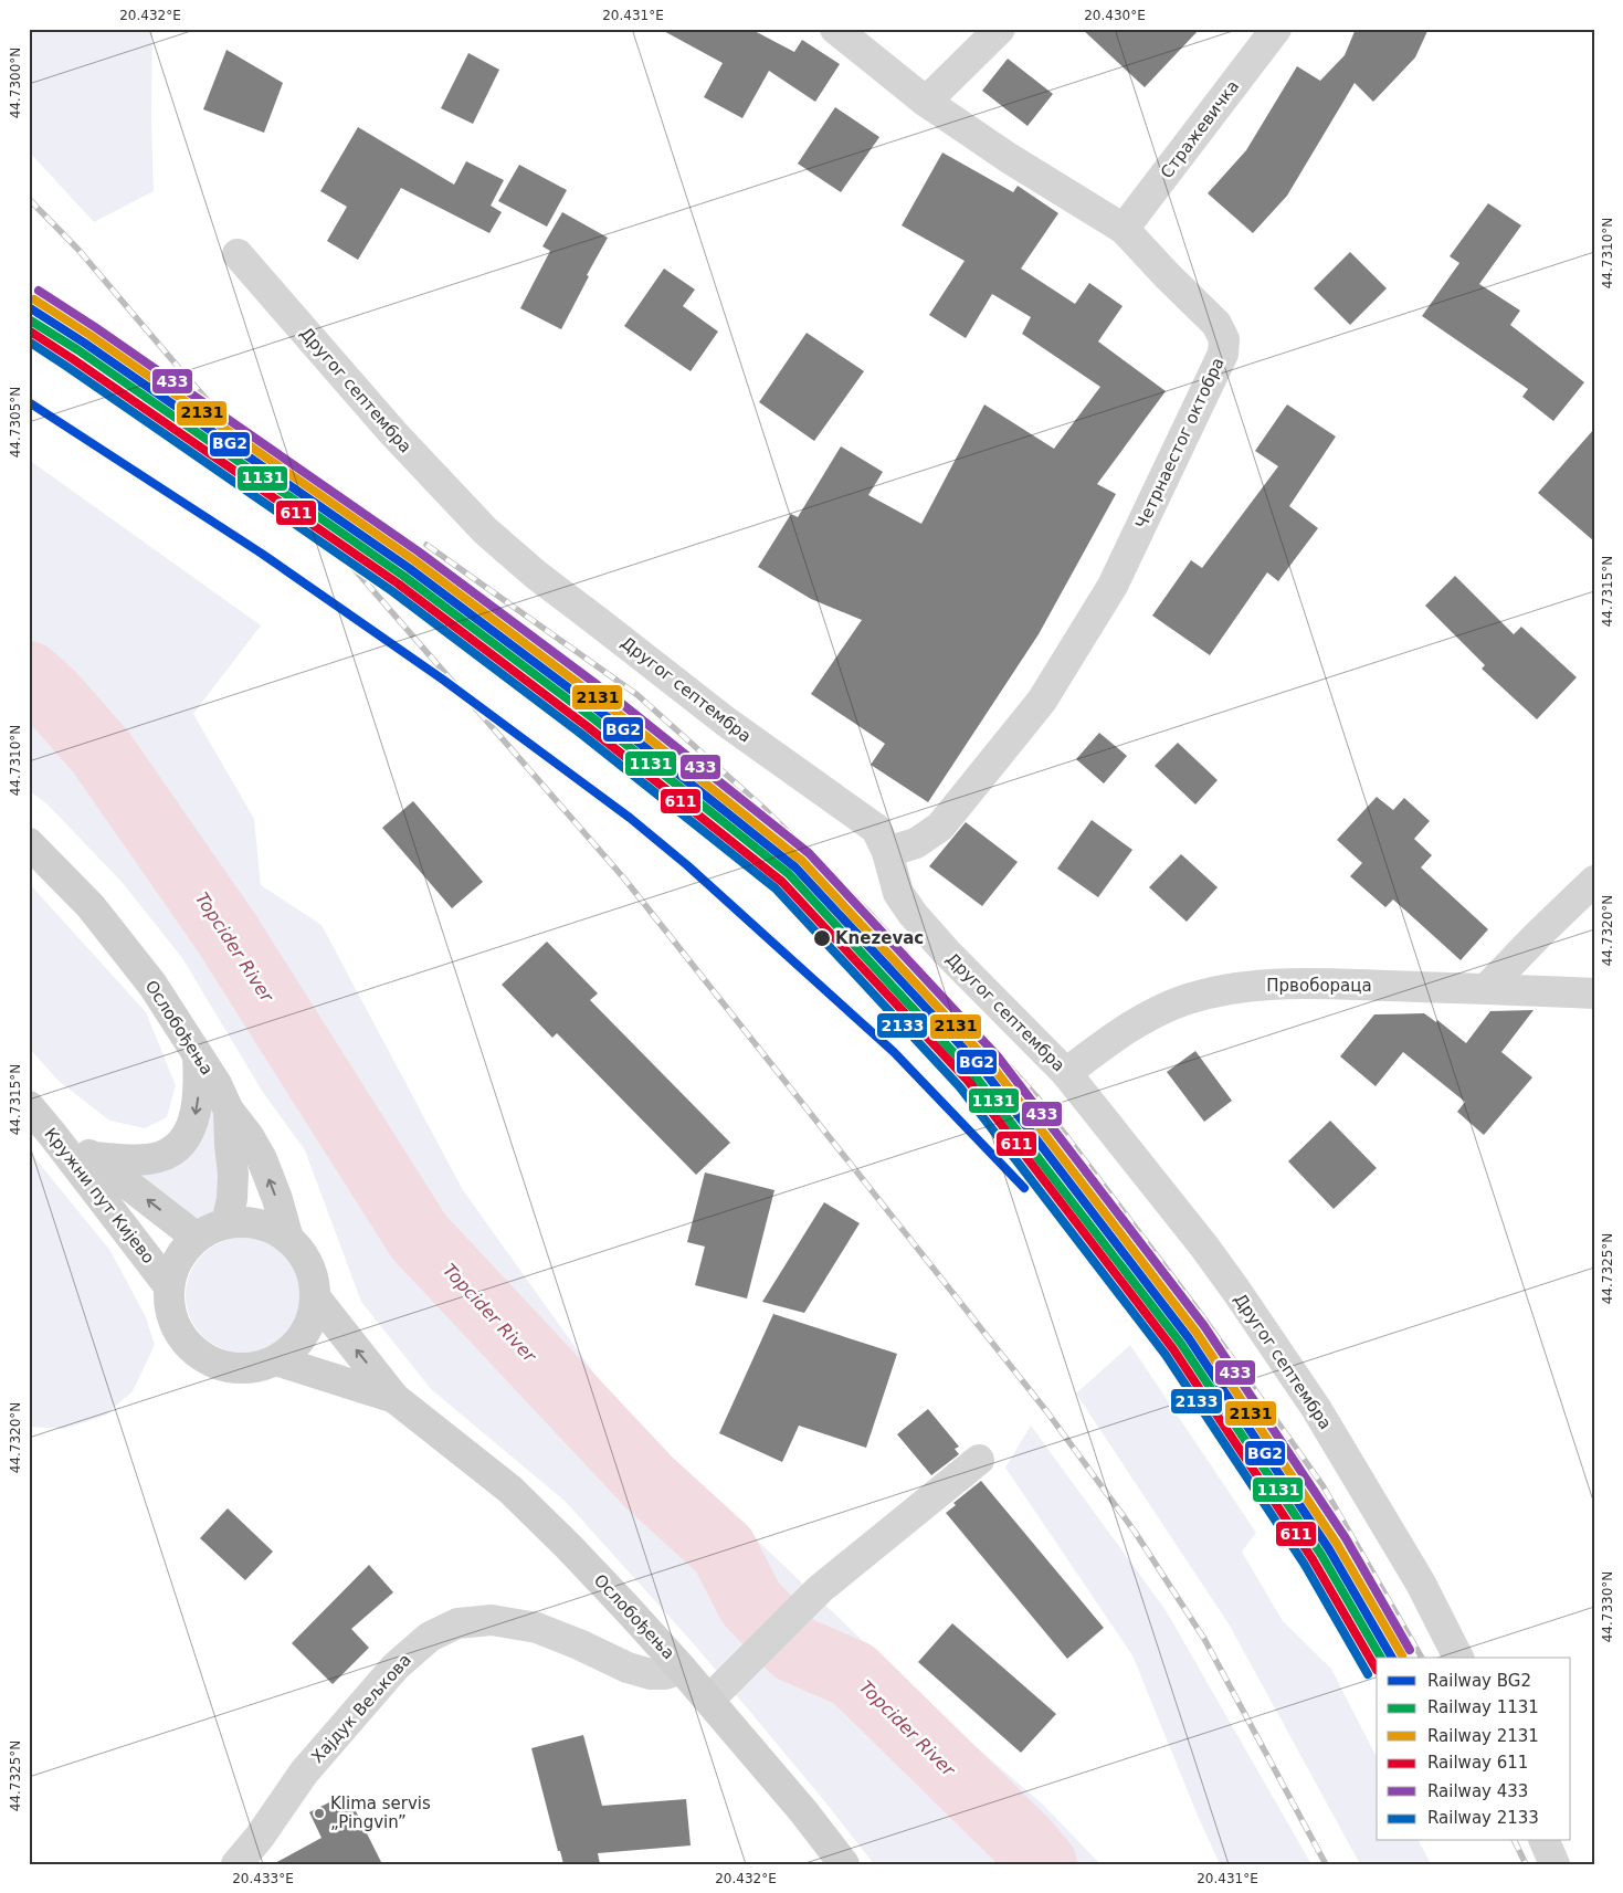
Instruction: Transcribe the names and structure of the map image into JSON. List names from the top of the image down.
{
  "streets": {
    "main road": ["Ослобођења", "Кружни пут Кијево"],
    "street": [
      "Стражевичка",
      "Другог септембра",
      "Четрнаестог октобра",
      "Првобораца",
      "Хајдук Вељкова"
    ]
  },
  "crossings": [
    ["Стражевичка", "Четрнаестог октобра"],
    ["Другог септембра", "Четрнаестог октобра"],
    ["Другог септембра", "Првобораца"],
    ["Ослобођења", "Кружни пут Кијево"],
    ["Ослобођења", "Хајдук Вељкова"]
  ],
  "water": ["Topcider River"],
  "places": ["Knezevac", "Klima servis „Pingvin”"],
  "lines": [
    "rail line 433",
    "rail line 2131",
    "rail line BG2",
    "rail line 1131",
    "rail line 611",
    "rail line 2133"
  ],
  "legend": [
    "Railway BG2",
    "Railway 1131",
    "Railway 2131",
    "Railway 611",
    "Railway 433",
    "Railway 2133"
  ],
  "coordinates": [
    "20.432°E",
    "20.431°E",
    "20.430°E",
    "44.7300°N",
    "44.7310°N",
    "44.7305°N",
    "44.7315°N",
    "44.7320°N",
    "44.7325°N",
    "44.7330°N",
    "20.433°E"
  ]
}
